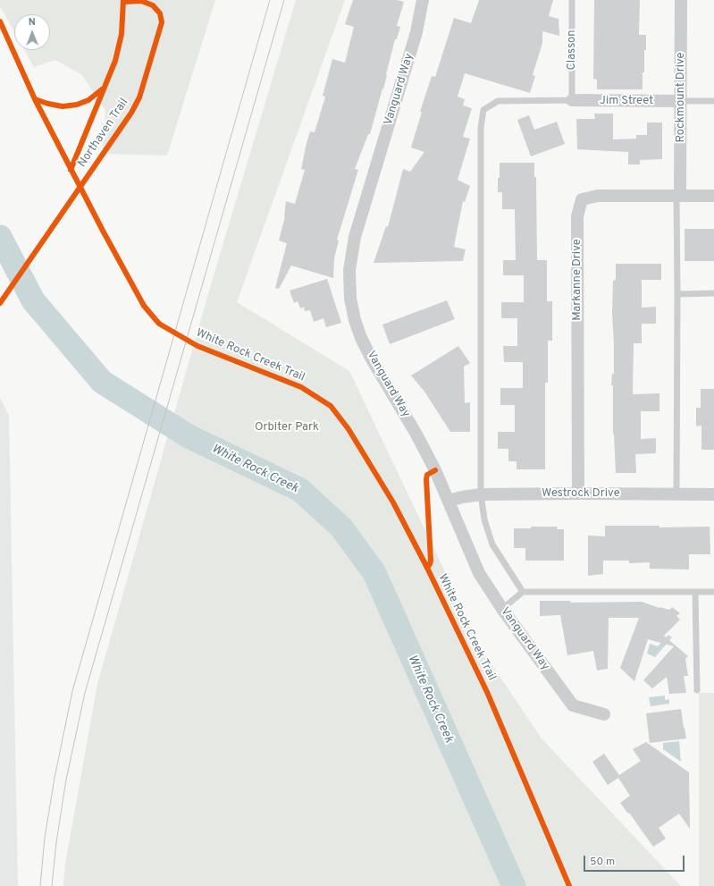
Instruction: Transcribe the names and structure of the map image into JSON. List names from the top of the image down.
{
  "streets": {
    "street": [
      "Vanguard Way",
      "Rockmount Drive",
      "Jim Street",
      "Markanne Drive",
      "Westrock Drive"
    ],
    "lane": ["Classon"],
    "cycle path": ["Northaven Trail", "White Rock Creek Trail"]
  },
  "crossings": [
    ["Classon", "Jim Street"],
    ["Vanguard Way", "Westrock Drive"],
    ["Rockmount Drive", "Jim Street"],
    ["Rockmount Drive", "Markanne Drive"],
    ["Markanne Drive", "Westrock Drive"]
  ],
  "water": ["White Rock Creek"],
  "parks": ["Orbiter Park"],
  "scale_bar": "50 m",
  "north": "top"
}
